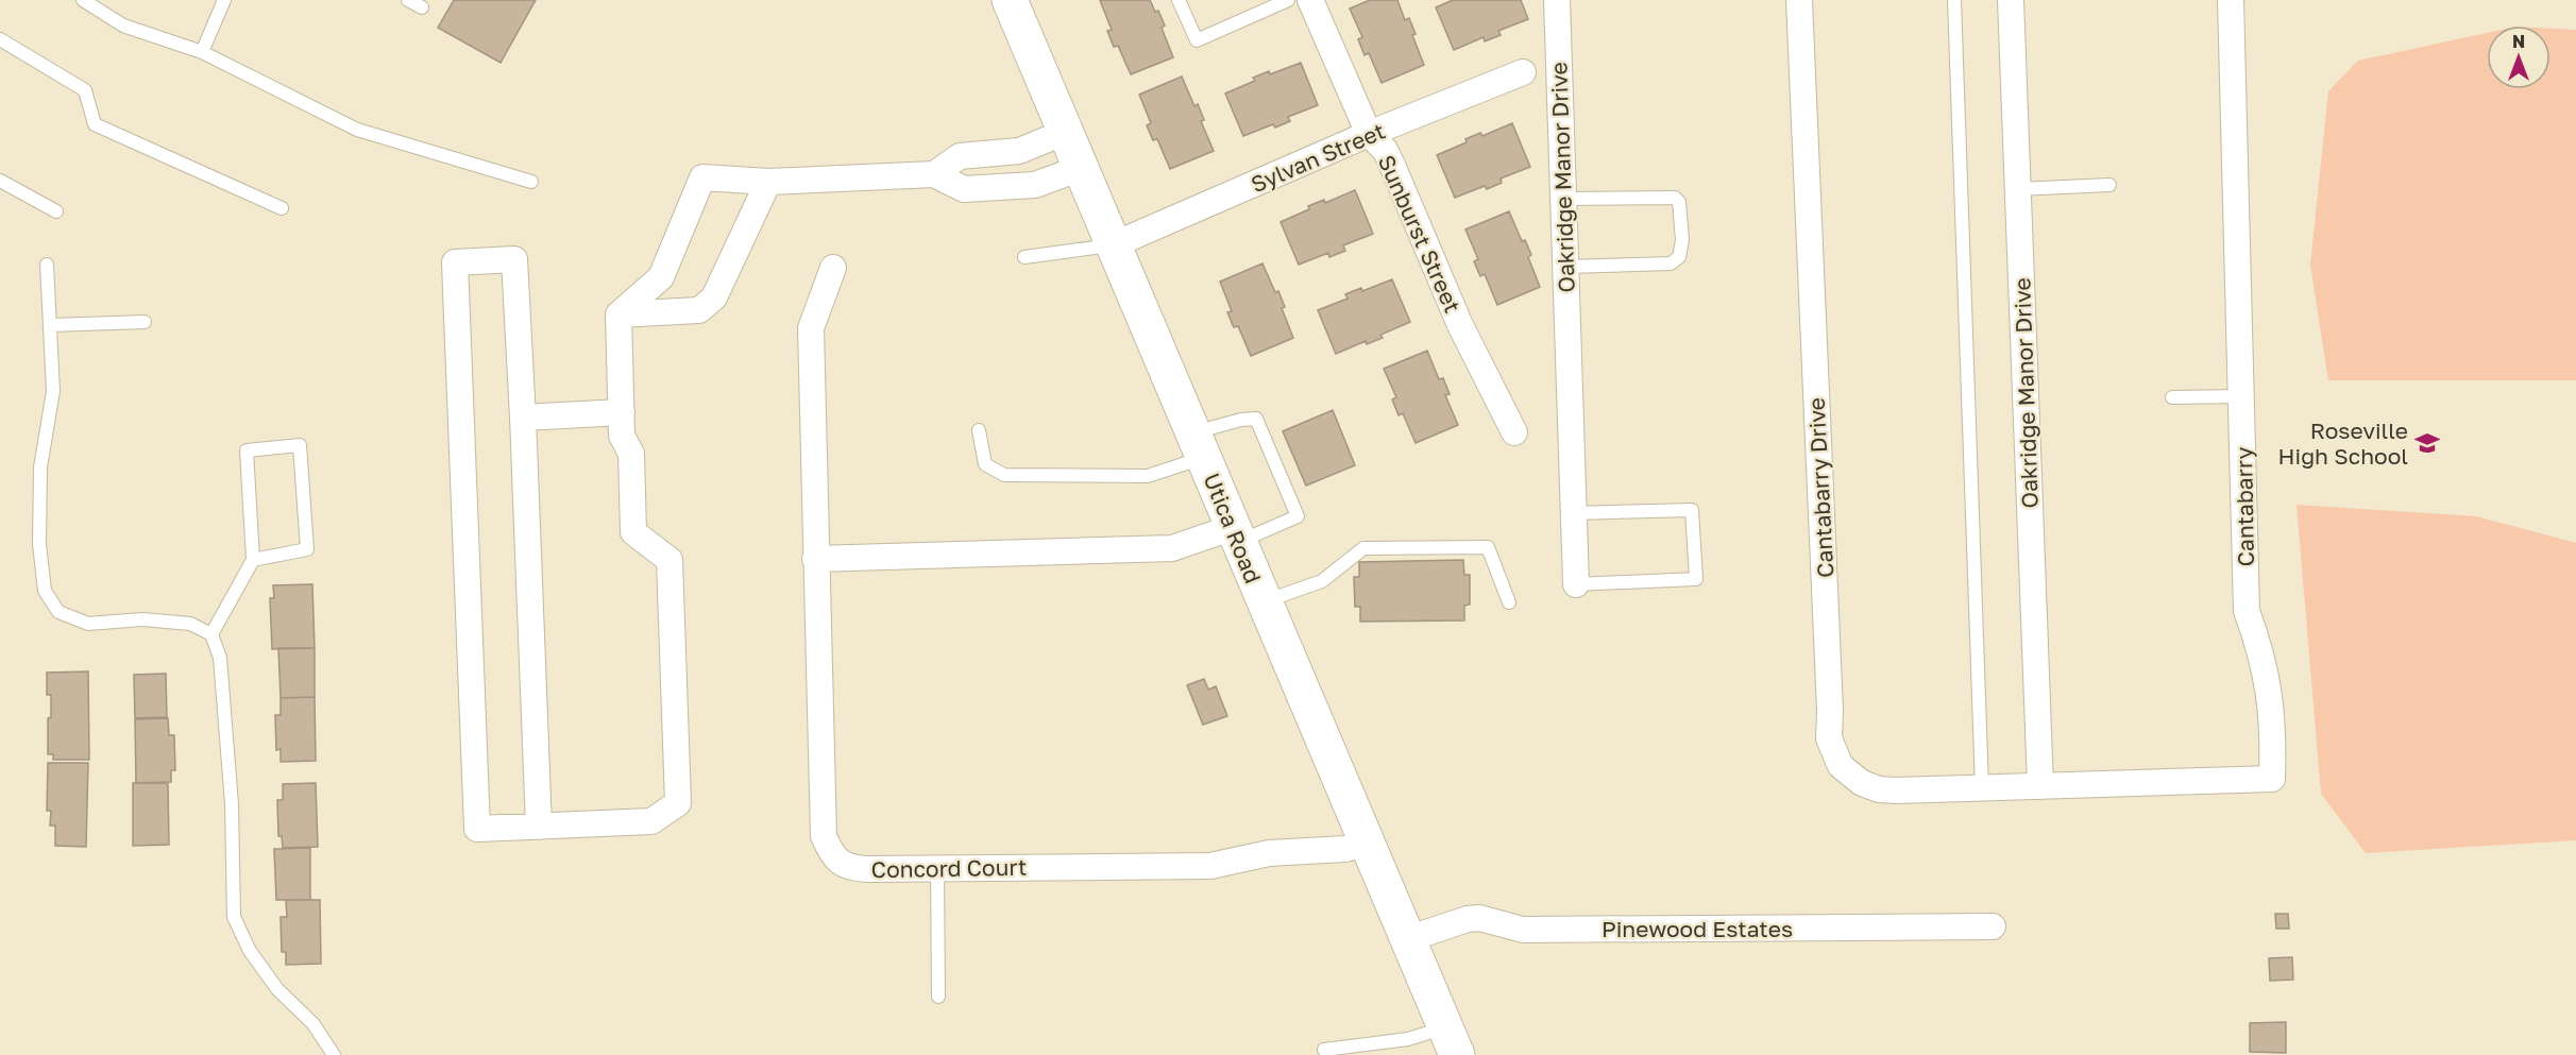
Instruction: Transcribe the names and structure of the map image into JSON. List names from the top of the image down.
{
  "streets": {
    "main road": ["Utica Road"],
    "street": [
      "Sylvan Street",
      "Oakridge Manor Drive",
      "Sunburst Street",
      "Cantabarry Drive",
      "Cantabarry",
      "Concord Court",
      "Pinewood Estates"
    ]
  },
  "crossings": [
    ["Sylvan Street", "Sunburst Street"],
    ["Sylvan Street", "Utica Road"],
    ["Oakridge Manor Drive", "Cantabarry Drive"],
    ["Oakridge Manor Drive", "Cantabarry"],
    ["Cantabarry Drive", "Cantabarry"],
    ["Utica Road", "Concord Court"],
    ["Utica Road", "Pinewood Estates"]
  ],
  "places": {
    "school or university": ["Roseville High School"]
  },
  "north": "top"
}
